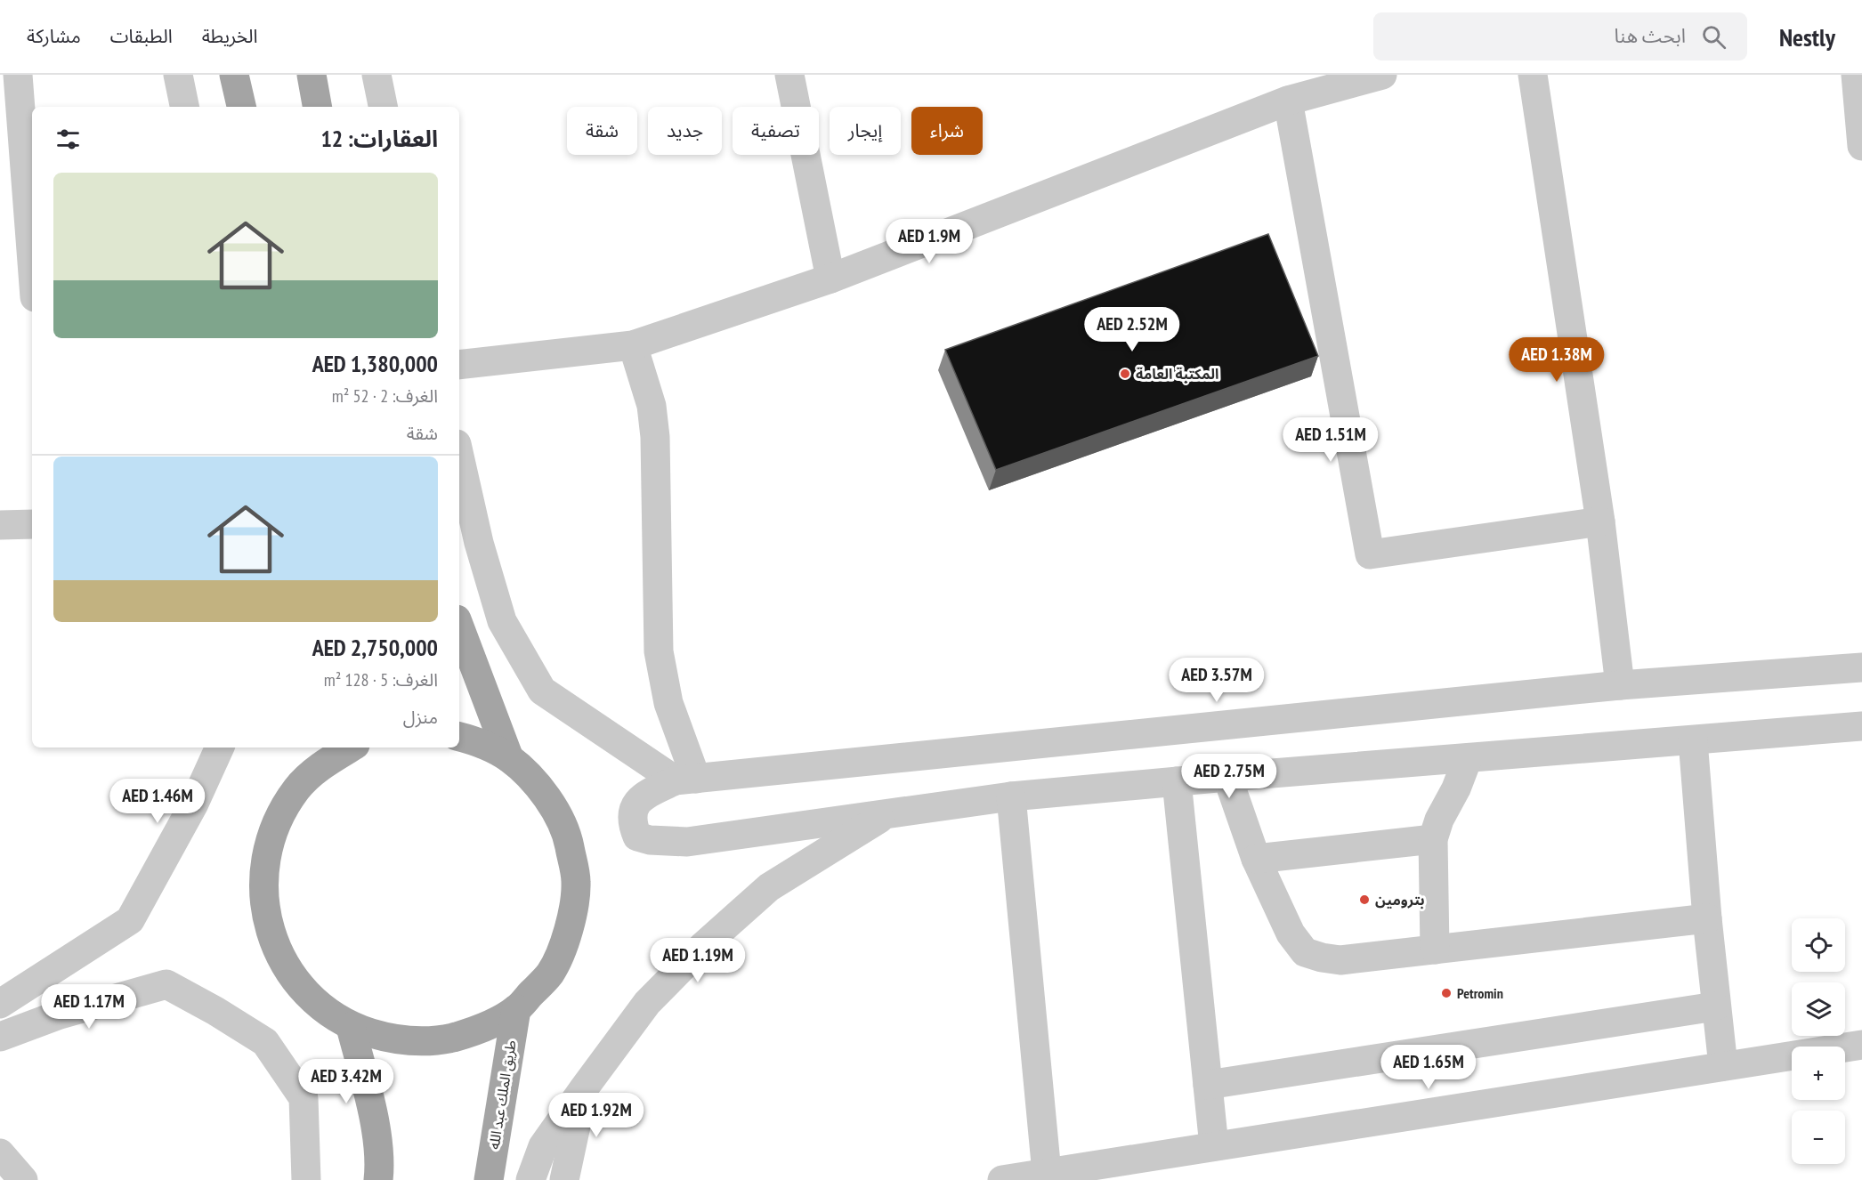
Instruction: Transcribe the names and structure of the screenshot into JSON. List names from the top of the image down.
{
  "streets": {
    "main road": ["طريق الملك عبد الله"]
  },
  "places": ["المكتبة العامة", "بترومين", "Petromin"],
  "page": {
    "header": "Nestly",
    "search": "ابحث هنا",
    "nav": ["الخريطة", "الطبقات", "مشاركة"],
    "chip": [
      "شراء",
      "إيجار",
      "تصفية",
      "جديد",
      "شقة"
    ],
    "heading": "العقارات: 12",
    "list": [
      {
        "name": "AED 1,380,000",
        "note": "الغرف: 2 · 52 m² · شقة"
      },
      {
        "name": "AED 2,750,000",
        "note": "الغرف: 5 · 128 m² · منزل"
      }
    ],
    "price": [
      "AED 1.9M",
      "AED 2.52M",
      "AED 1.38M",
      "AED 1.51M",
      "AED 3.57M",
      "AED 2.75M",
      "AED 1.46M",
      "AED 1.19M",
      "AED 1.17M",
      "AED 1.65M",
      "AED 3.42M",
      "AED 1.92M"
    ],
    "map_buttons": ["+", "−"]
  }
}
